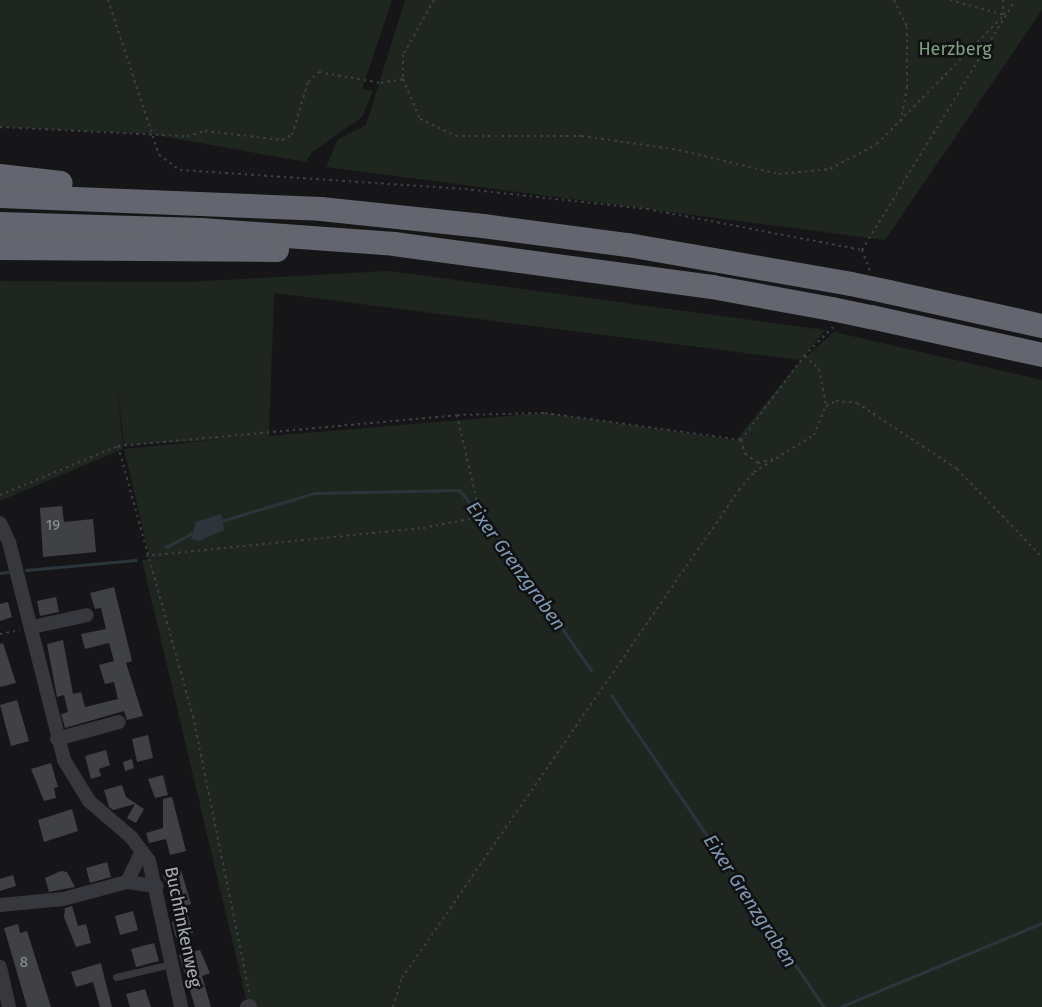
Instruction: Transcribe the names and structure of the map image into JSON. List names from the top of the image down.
{
  "streets": {
    "street": ["Buchfinkenweg"]
  },
  "water": ["Eixer Grenzgraben"],
  "parks": ["Herzberg"],
  "house_numbers": ["19", "8"]
}
